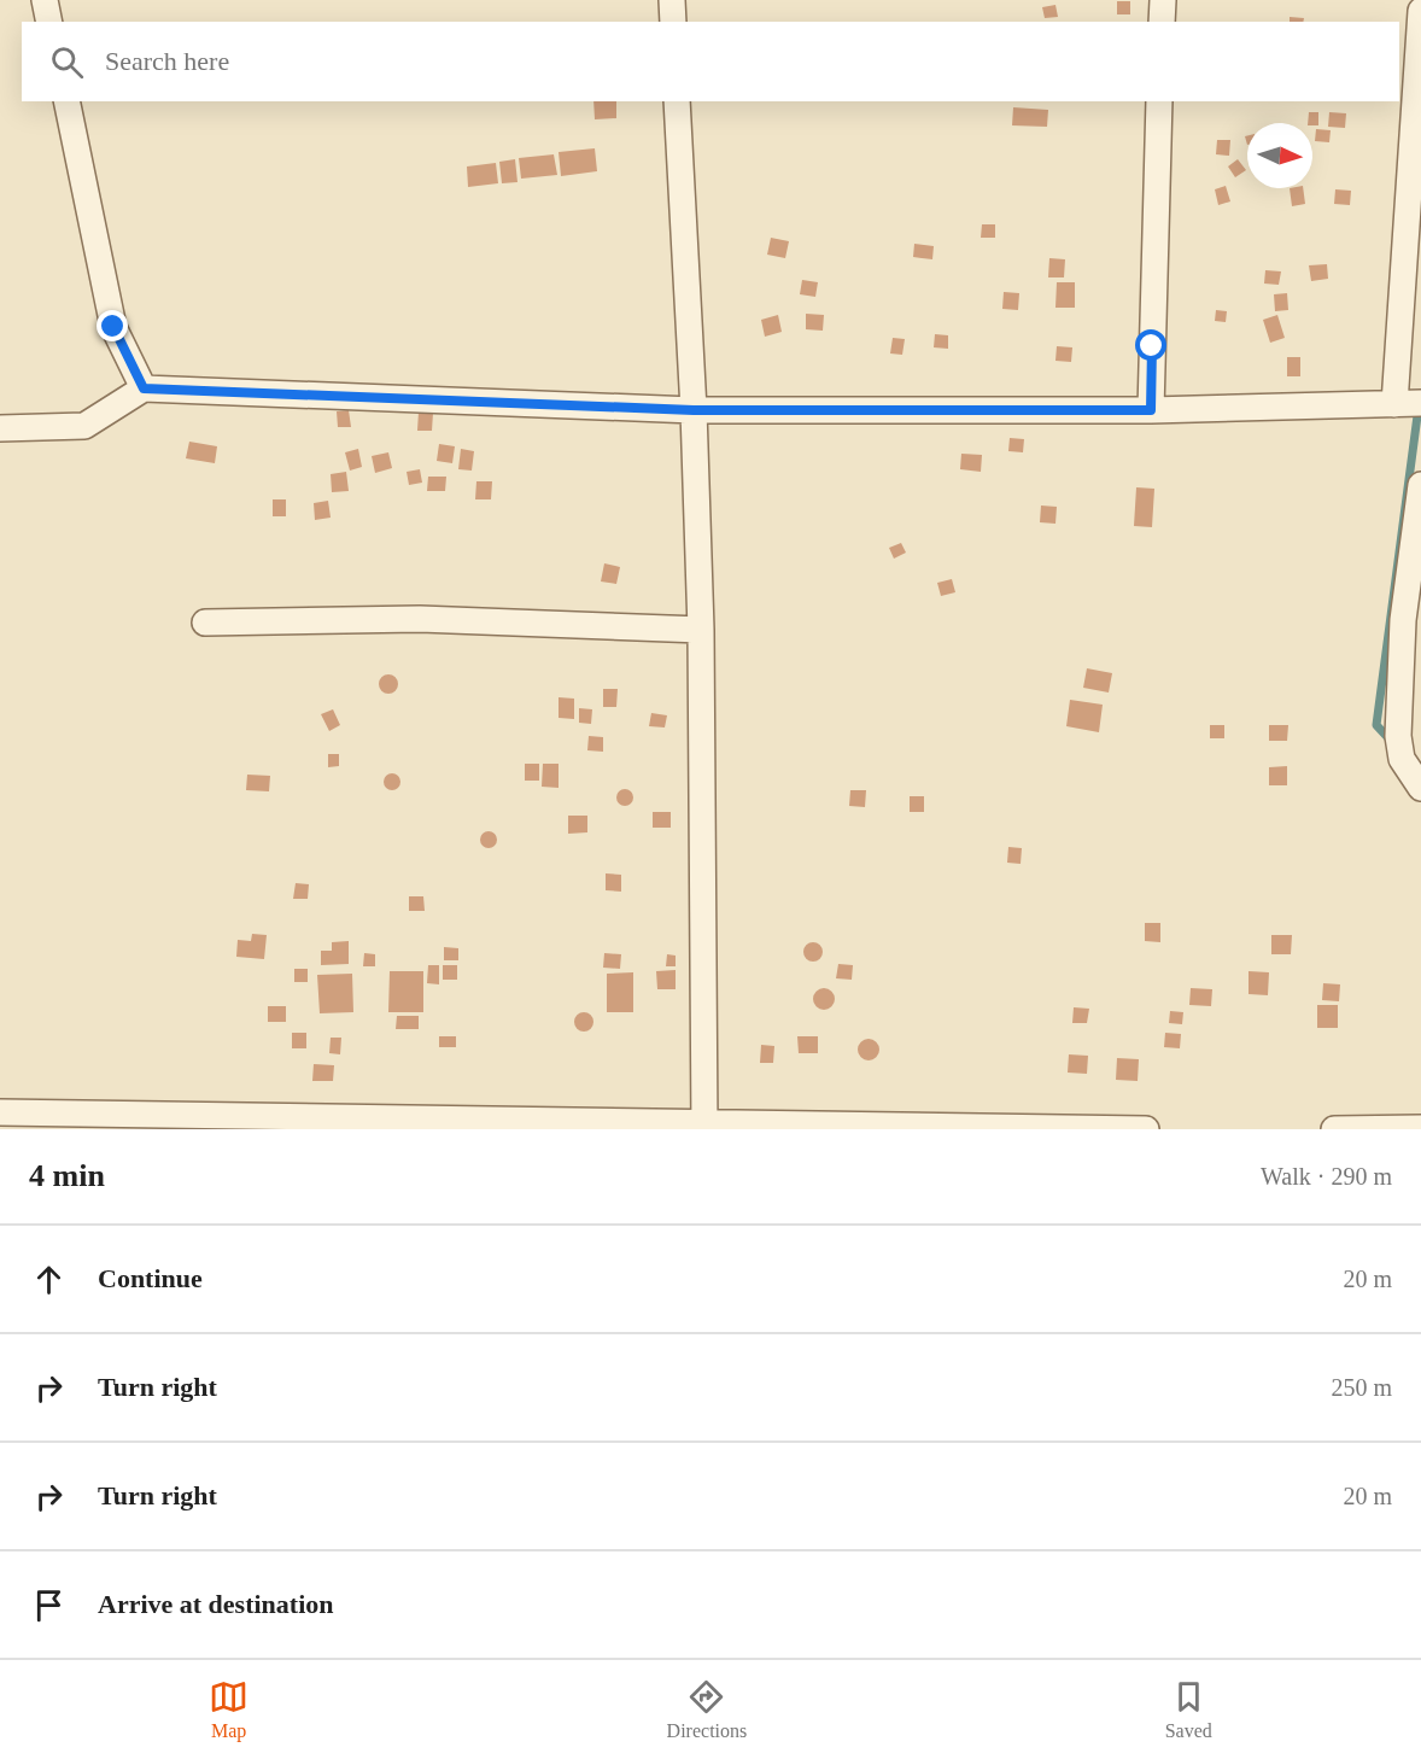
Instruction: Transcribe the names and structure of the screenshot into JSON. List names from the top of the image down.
{
  "north": "right",
  "page": {
    "search": "Search here",
    "heading": ["4 min", "Walk · 290 m"],
    "list": [
      ["Continue", "20 m"],
      ["Turn right", "250 m"],
      ["Turn right", "20 m"],
      "Arrive at destination"
    ],
    "nav": ["Map", "Directions", "Saved"]
  }
}
